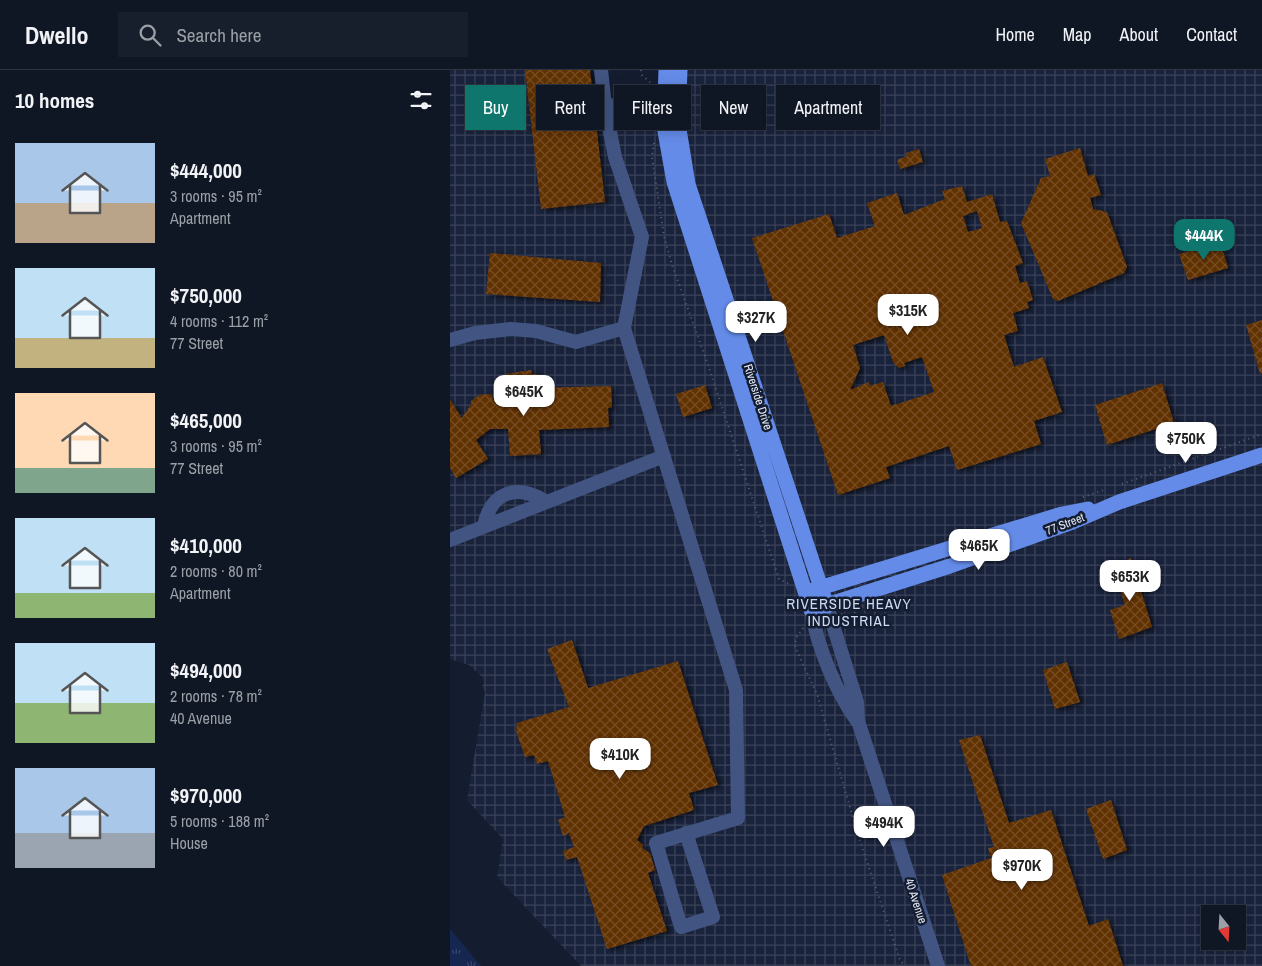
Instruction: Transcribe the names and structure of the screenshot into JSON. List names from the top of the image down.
{
  "streets": {
    "main road": ["Riverside Drive", "77 Street", "40 Avenue"]
  },
  "crossings": [
    ["Riverside Drive", "77 Street"],
    ["Riverside Drive", "40 Avenue"],
    ["77 Street", "40 Avenue"]
  ],
  "districts": ["RIVERSIDE HEAVY INDUSTRIAL"],
  "north": "bottom",
  "page": {
    "header": "Dwello",
    "search": "Search here",
    "nav": [
      "Home",
      "Map",
      "About",
      "Contact"
    ],
    "heading": "10 homes",
    "chip": [
      "Buy",
      "Rent",
      "Filters",
      "New",
      "Apartment"
    ],
    "list": [
      {
        "name": "$444,000",
        "note": "3 rooms · 95 m² · Apartment"
      },
      {
        "name": "$750,000",
        "note": "4 rooms · 112 m² · 77 Street"
      },
      {
        "name": "$465,000",
        "note": "3 rooms · 95 m² · 77 Street"
      },
      {
        "name": "$410,000",
        "note": "2 rooms · 80 m² · Apartment"
      },
      {
        "name": "$494,000",
        "note": "2 rooms · 78 m² · 40 Avenue"
      },
      {
        "name": "$970,000",
        "note": "5 rooms · 188 m² · House"
      }
    ],
    "price": [
      "$444K",
      "$315K",
      "$327K",
      "$645K",
      "$750K",
      "$465K",
      "$653K",
      "$410K",
      "$494K",
      "$970K"
    ]
  }
}
